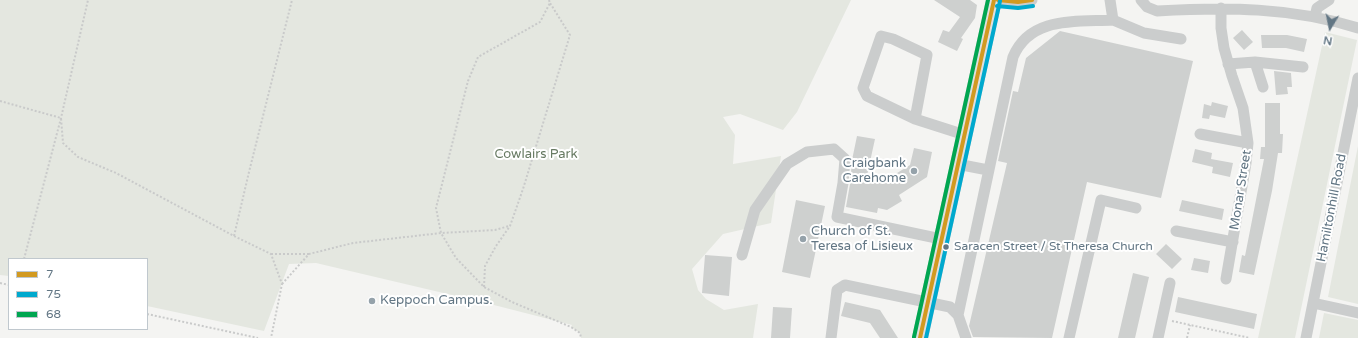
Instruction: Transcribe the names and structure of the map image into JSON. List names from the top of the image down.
{
  "streets": {
    "street": ["Monar Street", "Hamiltonhill Road"]
  },
  "parks": ["Cowlairs Park"],
  "places": [
    "Craigbank Carehome",
    "Church of St. Teresa of Lisieux",
    "Saracen Street / St Theresa Church",
    "Keppoch Campus."
  ],
  "lines": ["transit line 7", "transit line 68", "transit line 75"],
  "legend": ["7", "75", "68"],
  "north": "bottom"
}
